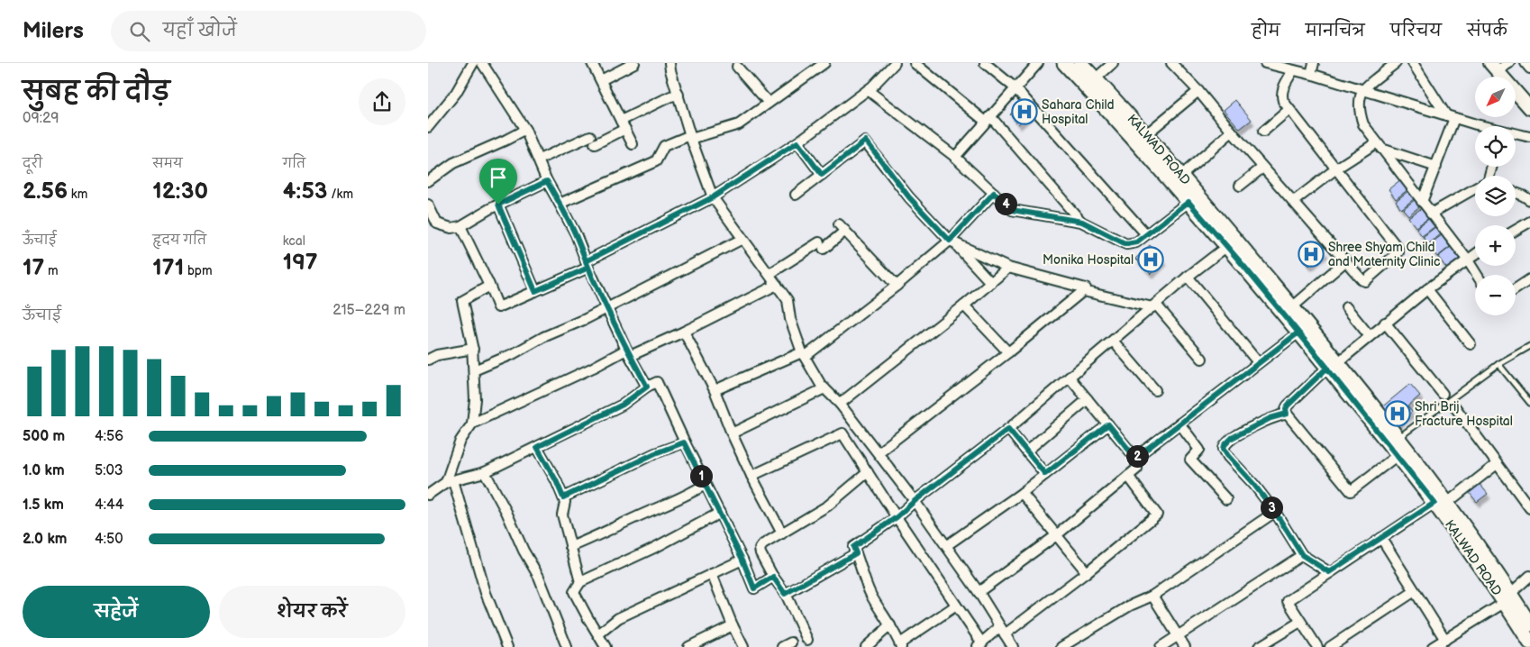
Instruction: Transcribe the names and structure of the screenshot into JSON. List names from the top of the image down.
{
  "streets": {
    "main road": ["KALWAD ROAD"]
  },
  "places": {
    "hospital": [
      "Sahara Child Hospital",
      "Shree Shyam Child and Maternity Clinic",
      "Monika Hospital",
      "Shri Brij Fracture Hospital"
    ]
  },
  "north": "bottom left",
  "page": {
    "header": "Milers",
    "search": "यहाँ खोजें",
    "nav": [
      "होम",
      "मानचित्र",
      "परिचय",
      "संपर्क"
    ],
    "heading": ["सुबह की दौड़", "09:29"],
    "map_buttons": ["+", "−"],
    "stats": [
      ["दूरी", "2.56 km"],
      ["समय", "12:30"],
      ["गति", "4:53 /km"],
      ["ऊँचाई", "17 m"],
      ["हृदय गति", "171 bpm"],
      ["kcal", "197"]
    ],
    "pins": [
      "4",
      "2",
      "1",
      "3"
    ],
    "chart": ["ऊँचाई", "215–229 m"],
    "list": [
      {
        "name": "500 m",
        "note": "4:56"
      },
      {
        "name": "1.0 km",
        "note": "5:03"
      },
      {
        "name": "1.5 km",
        "note": "4:44"
      },
      {
        "name": "2.0 km",
        "note": "4:50"
      }
    ],
    "buttons": ["सहेजें", "शेयर करें"]
  }
}
